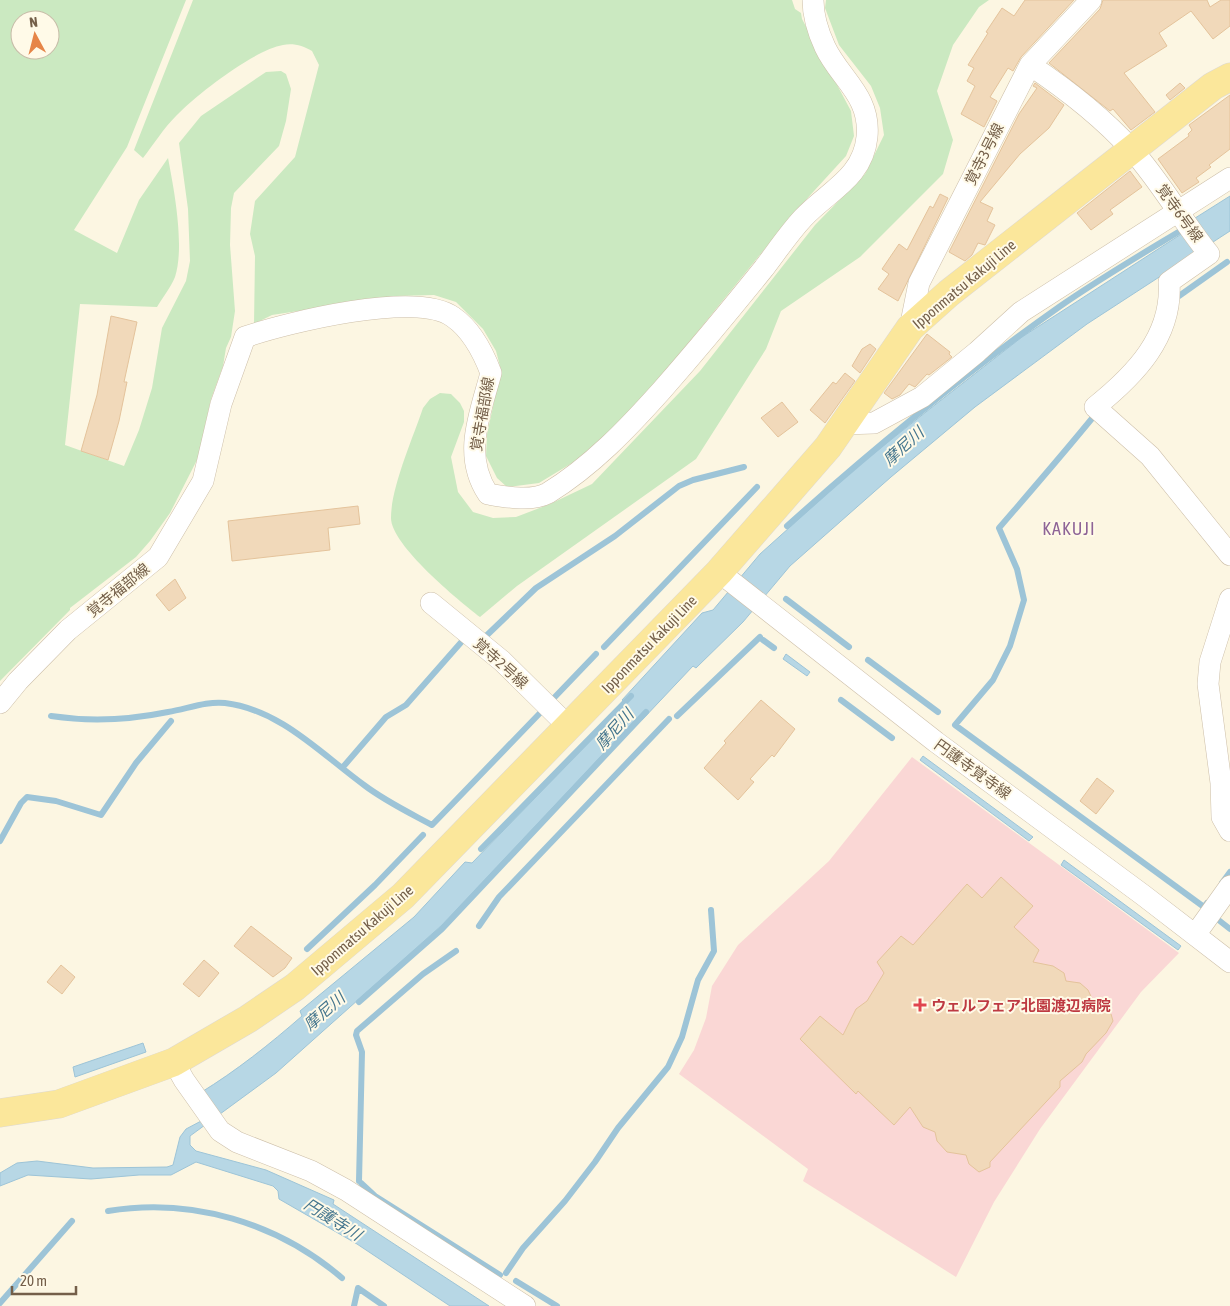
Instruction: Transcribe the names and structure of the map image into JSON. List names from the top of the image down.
{
  "streets": {
    "main road": ["Ipponmatsu Kakuji Line"],
    "street": [
      "覚寺3号線",
      "覚寺6号線",
      "覚寺福部線",
      "覚寺2号線",
      "円護寺覚寺線"
    ]
  },
  "crossings": [
    ["覚寺3号線", "覚寺6号線"],
    ["覚寺3号線", "Ipponmatsu Kakuji Line"],
    ["覚寺6号線", "Ipponmatsu Kakuji Line"],
    ["Ipponmatsu Kakuji Line", "覚寺2号線"],
    ["Ipponmatsu Kakuji Line", "円護寺覚寺線"]
  ],
  "districts": ["KAKUJI"],
  "water": ["摩尼川", "円護寺川"],
  "places": {
    "health": ["ウェルフェア北園渡辺病院"]
  },
  "scale_bar": "20 m",
  "north": "top"
}
